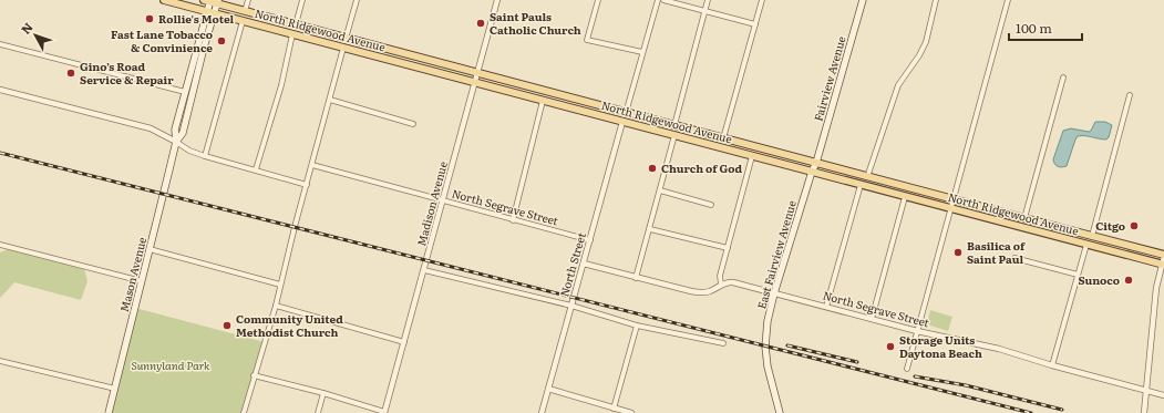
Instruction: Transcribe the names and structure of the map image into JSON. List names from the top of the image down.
{
  "streets": {
    "main road": [
      "North Ridgewood Avenue",
      "Fairview Avenue",
      "East Fairview Avenue",
      "Mason Avenue"
    ],
    "street": ["Madison Avenue", "North Segrave Street", "North Street"]
  },
  "crossings": [
    ["North Ridgewood Avenue", "Fairview Avenue"],
    ["North Ridgewood Avenue", "Madison Avenue"],
    ["North Ridgewood Avenue", "East Fairview Avenue"],
    ["North Ridgewood Avenue", "North Street"],
    ["North Ridgewood Avenue", "Mason Avenue"],
    ["Fairview Avenue", "East Fairview Avenue"],
    ["Madison Avenue", "North Segrave Street"],
    ["North Segrave Street", "East Fairview Avenue"],
    ["North Segrave Street", "North Street"]
  ],
  "parks": ["Sunnyland Park"],
  "places": [
    "Rollie's Motel",
    "Saint Pauls Catholic Church",
    "Fast Lane Tobacco & Convinience",
    "Gino’s Road Service & Repair",
    "Church of God",
    "Citgo",
    "Basilica of Saint Paul",
    "Sunoco",
    "Community United Methodist Church",
    "Storage Units Daytona Beach"
  ],
  "scale_bar": "100 m",
  "north": "top left"
}
